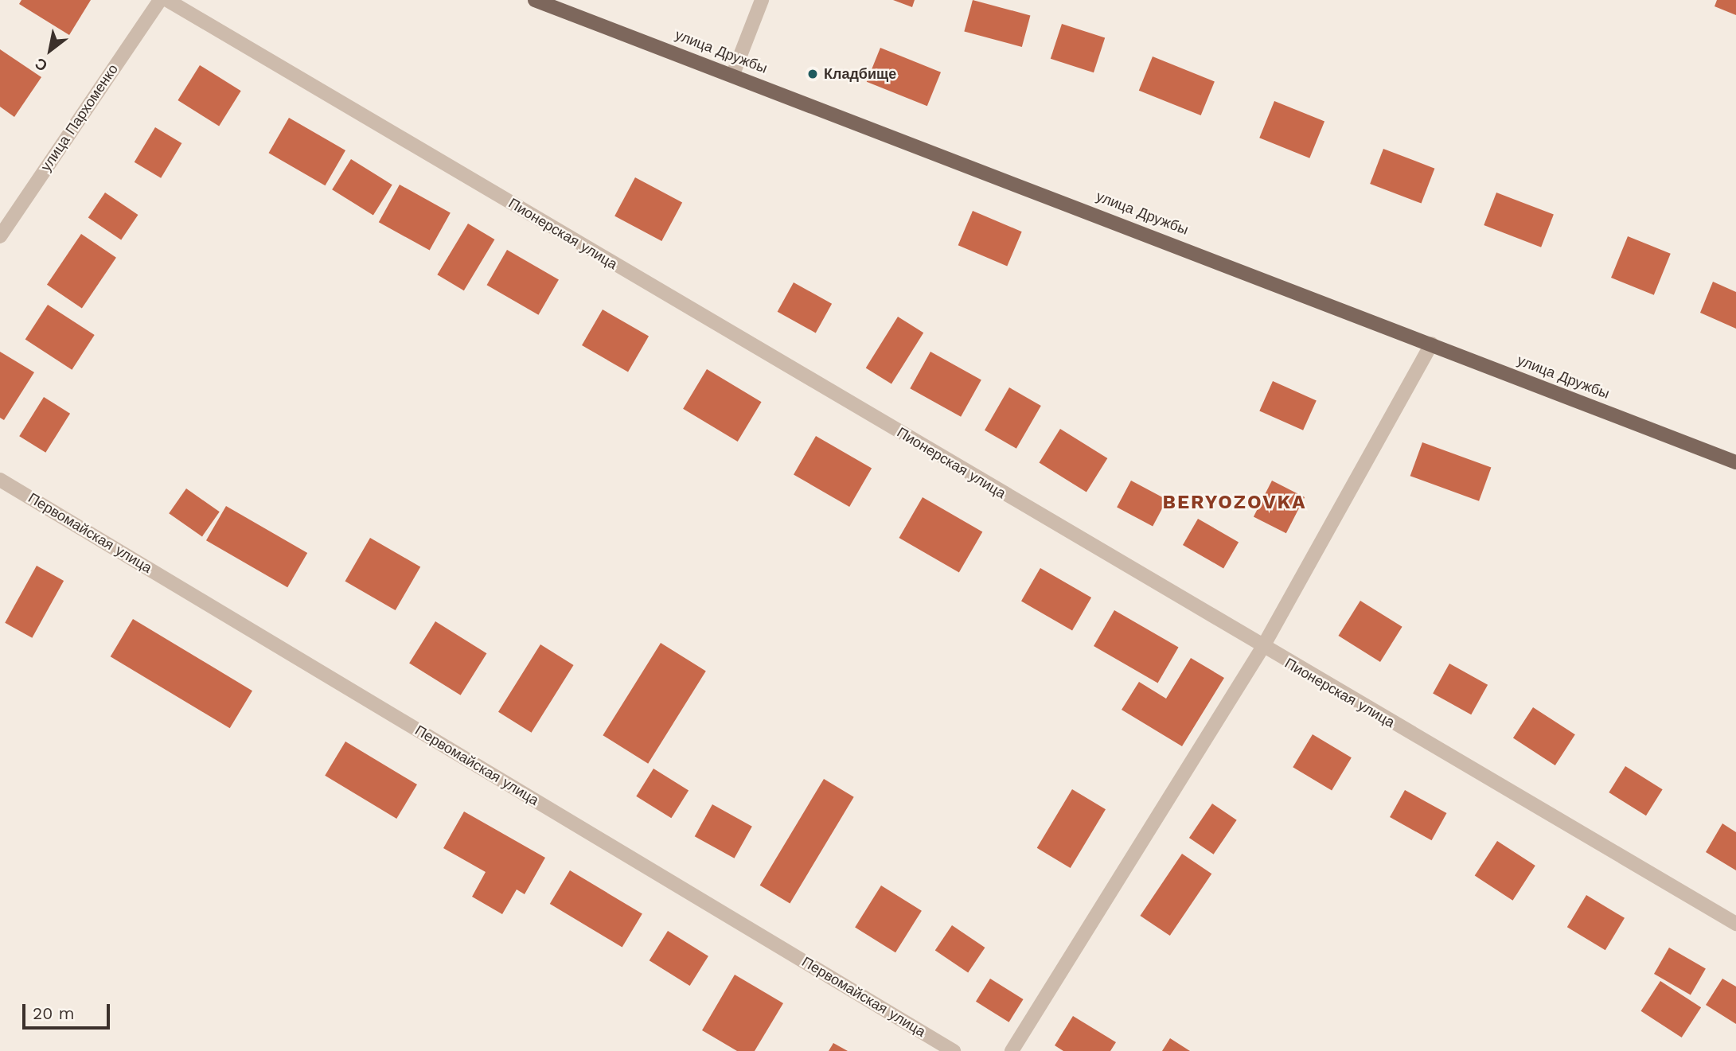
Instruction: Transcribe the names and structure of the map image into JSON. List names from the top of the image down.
{
  "streets": {
    "main road": ["улица Дружбы"],
    "street": ["улица Пархоменко", "Пионерская улица", "Первомайская улица"]
  },
  "districts": ["BERYOZOVKA"],
  "places": ["Кладбище"],
  "scale_bar": "20 m",
  "north": "bottom left"
}
